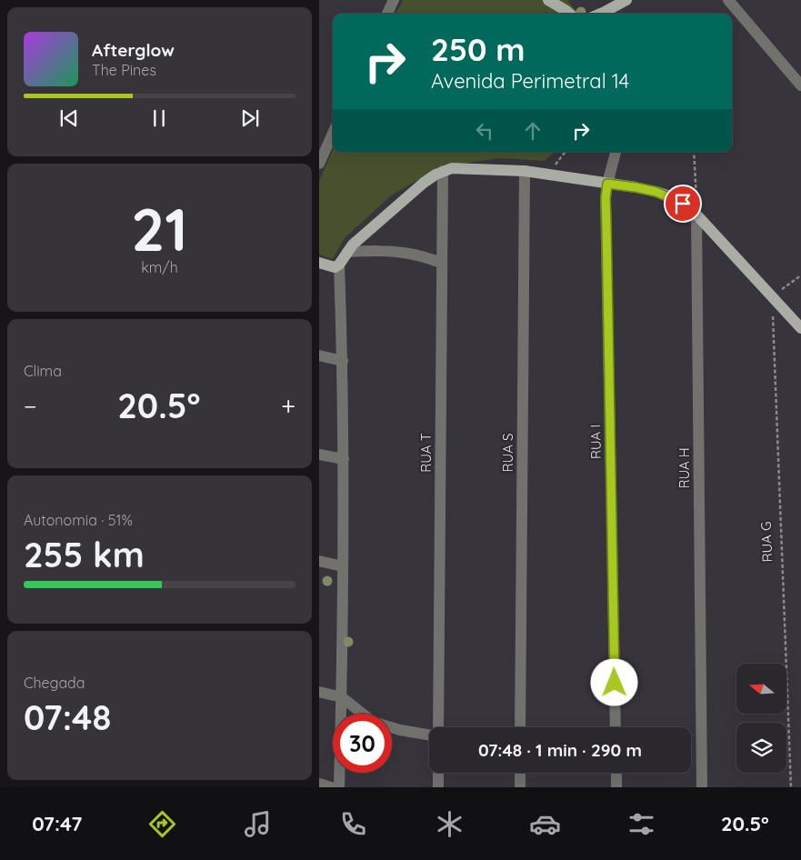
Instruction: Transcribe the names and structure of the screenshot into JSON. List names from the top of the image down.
{
  "streets": {
    "street": [
      "RUA I",
      "RUA T",
      "RUA S",
      "RUA H"
    ],
    "path": ["RUA G"]
  },
  "north": "left",
  "page": {
    "turn": ["250 m", "Avenida Perimetral 14"],
    "song": ["Afterglow", "The Pines"],
    "tile": [
      ["21", "km/h"],
      "Clima",
      ["Autonomia · 51%", "255 km"],
      ["Chegada", "07:48"]
    ],
    "heat": ["−", "20.5°", "+"],
    "limit": "30",
    "trip": "07:48 · 1 min · 290 m",
    "tabs": ["07:47", "20.5°"]
  }
}
